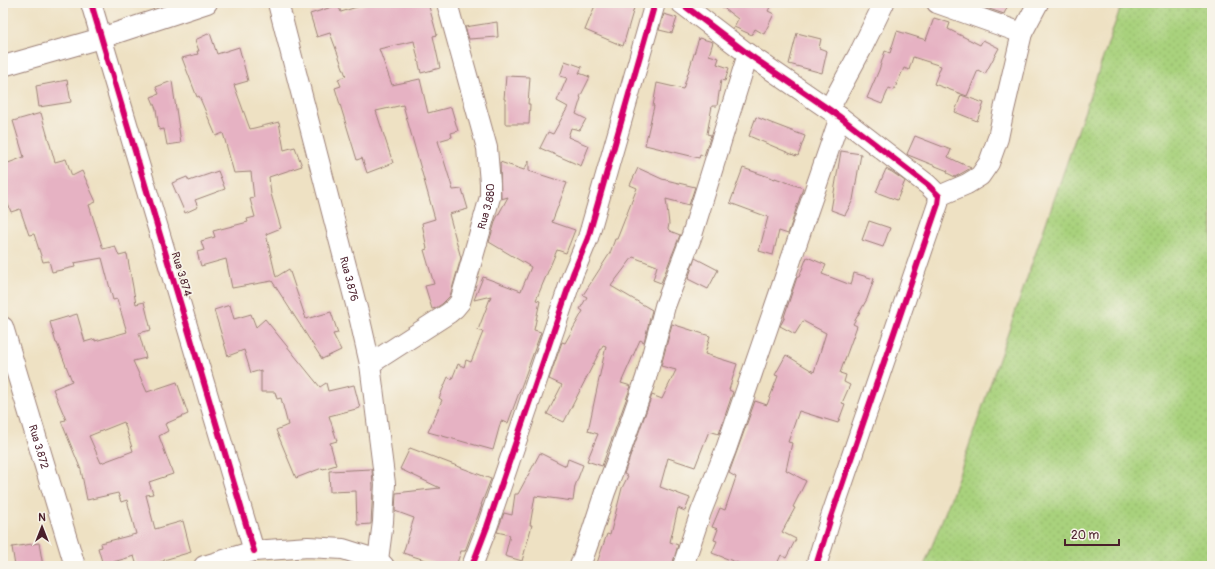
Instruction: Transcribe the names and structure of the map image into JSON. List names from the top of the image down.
{
  "streets": {
    "street": [
      "Rua 3.880",
      "Rua 3.874",
      "Rua 3.876",
      "Rua 3.872"
    ]
  },
  "crossings": [
    ["Rua 3.880", "Rua 3.876"]
  ],
  "scale_bar": "20 m",
  "north": "top"
}
